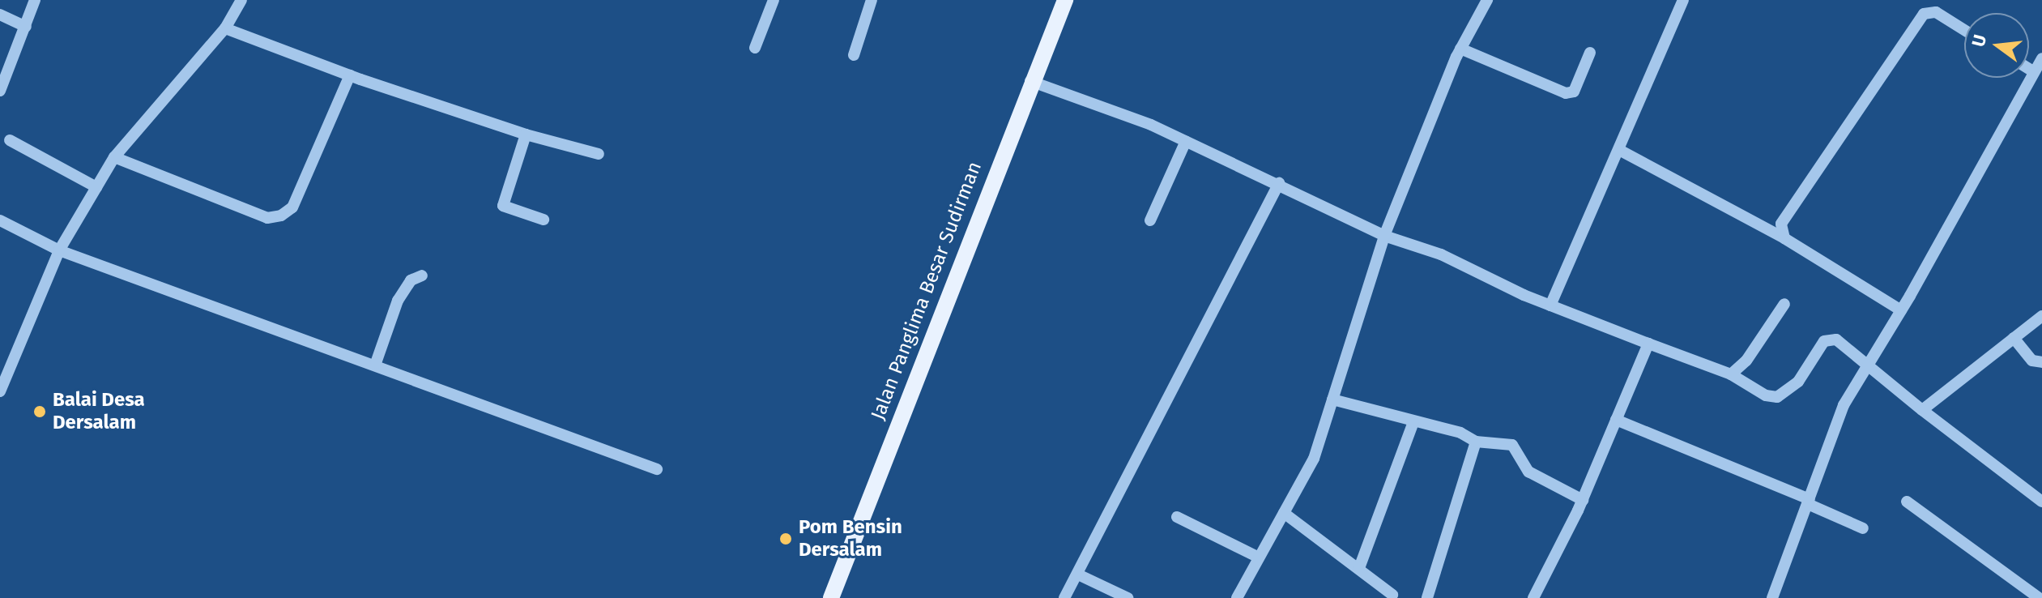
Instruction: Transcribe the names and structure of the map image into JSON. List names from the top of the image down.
{
  "streets": {
    "main road": ["Jalan Panglima Besar Sudirman"]
  },
  "places": ["Balai Desa Dersalam", "Pom Bensin Dersalam"],
  "north": "left"
}
